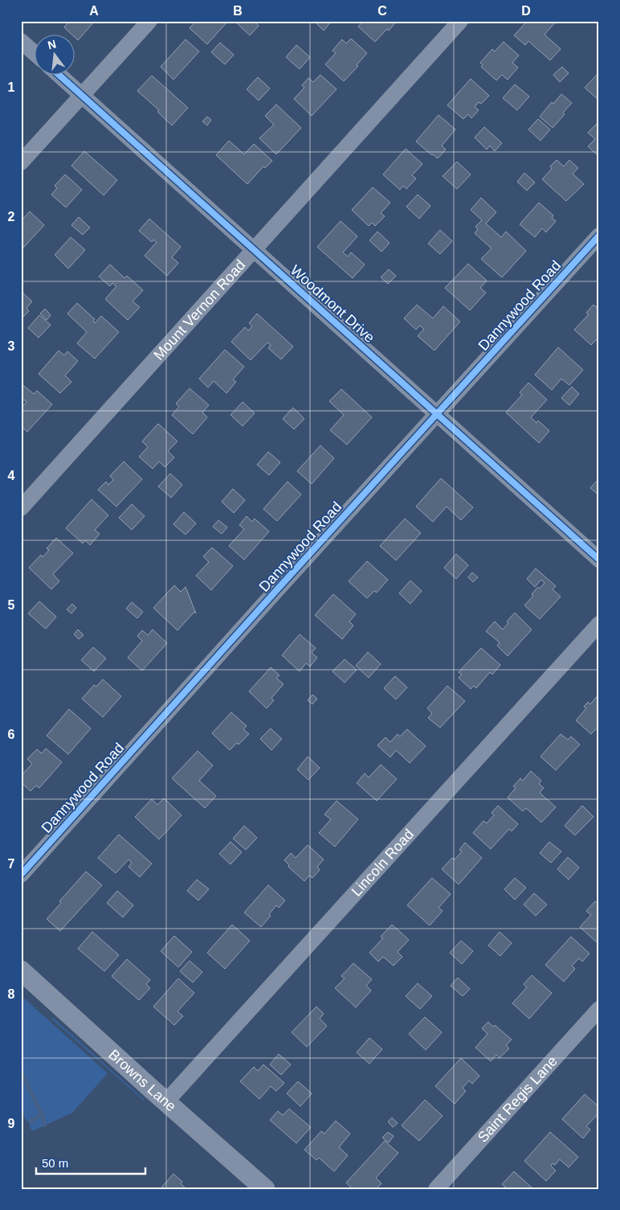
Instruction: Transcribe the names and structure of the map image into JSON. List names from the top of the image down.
{
  "streets": {
    "street": [
      "Woodmont Drive",
      "Dannywood Road",
      "Mount Vernon Road",
      "Lincoln Road",
      "Browns Lane",
      "Saint Regis Lane"
    ]
  },
  "crossings": [
    ["Woodmont Drive", "Dannywood Road"],
    ["Woodmont Drive", "Mount Vernon Road"],
    ["Lincoln Road", "Browns Lane"]
  ],
  "scale_bar": "50 m",
  "north": "top",
  "grid": {
    "columns": [
      "A",
      "B",
      "C",
      "D"
    ],
    "rows": [
      "1",
      "2",
      "3",
      "4",
      "5",
      "6",
      "7",
      "8",
      "9"
    ]
  }
}
